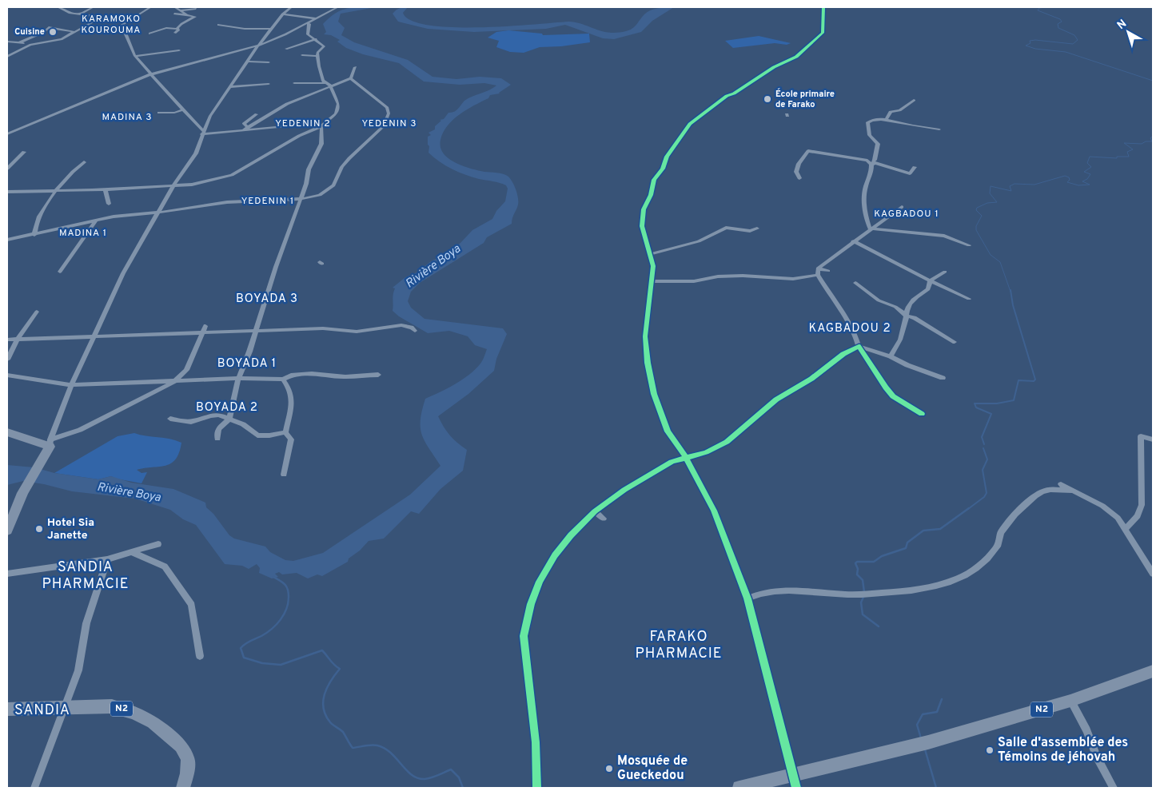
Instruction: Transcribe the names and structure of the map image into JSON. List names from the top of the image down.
{
  "streets": {
    "highway": ["N2"]
  },
  "districts": [
    "KARAMOKO KOUROUMA",
    "MADINA 3",
    "YEDENIN 2",
    "YEDENIN 3",
    "YEDENIN 1",
    "KAGBADOU 1",
    "MADINA 1",
    "BOYADA 3",
    "KAGBADOU 2",
    "BOYADA 1",
    "BOYADA 2",
    "SANDIA PHARMACIE",
    "FARAKO PHARMACIE",
    "SANDIA"
  ],
  "water": ["Rivière Boya"],
  "places": [
    "Cuisine",
    "École primaire de Farako",
    "Hotel Sia Janette",
    "Salle d'assemblée des Témoins de jéhovah",
    "Mosquée de Gueckedou"
  ],
  "north": "top left"
}
